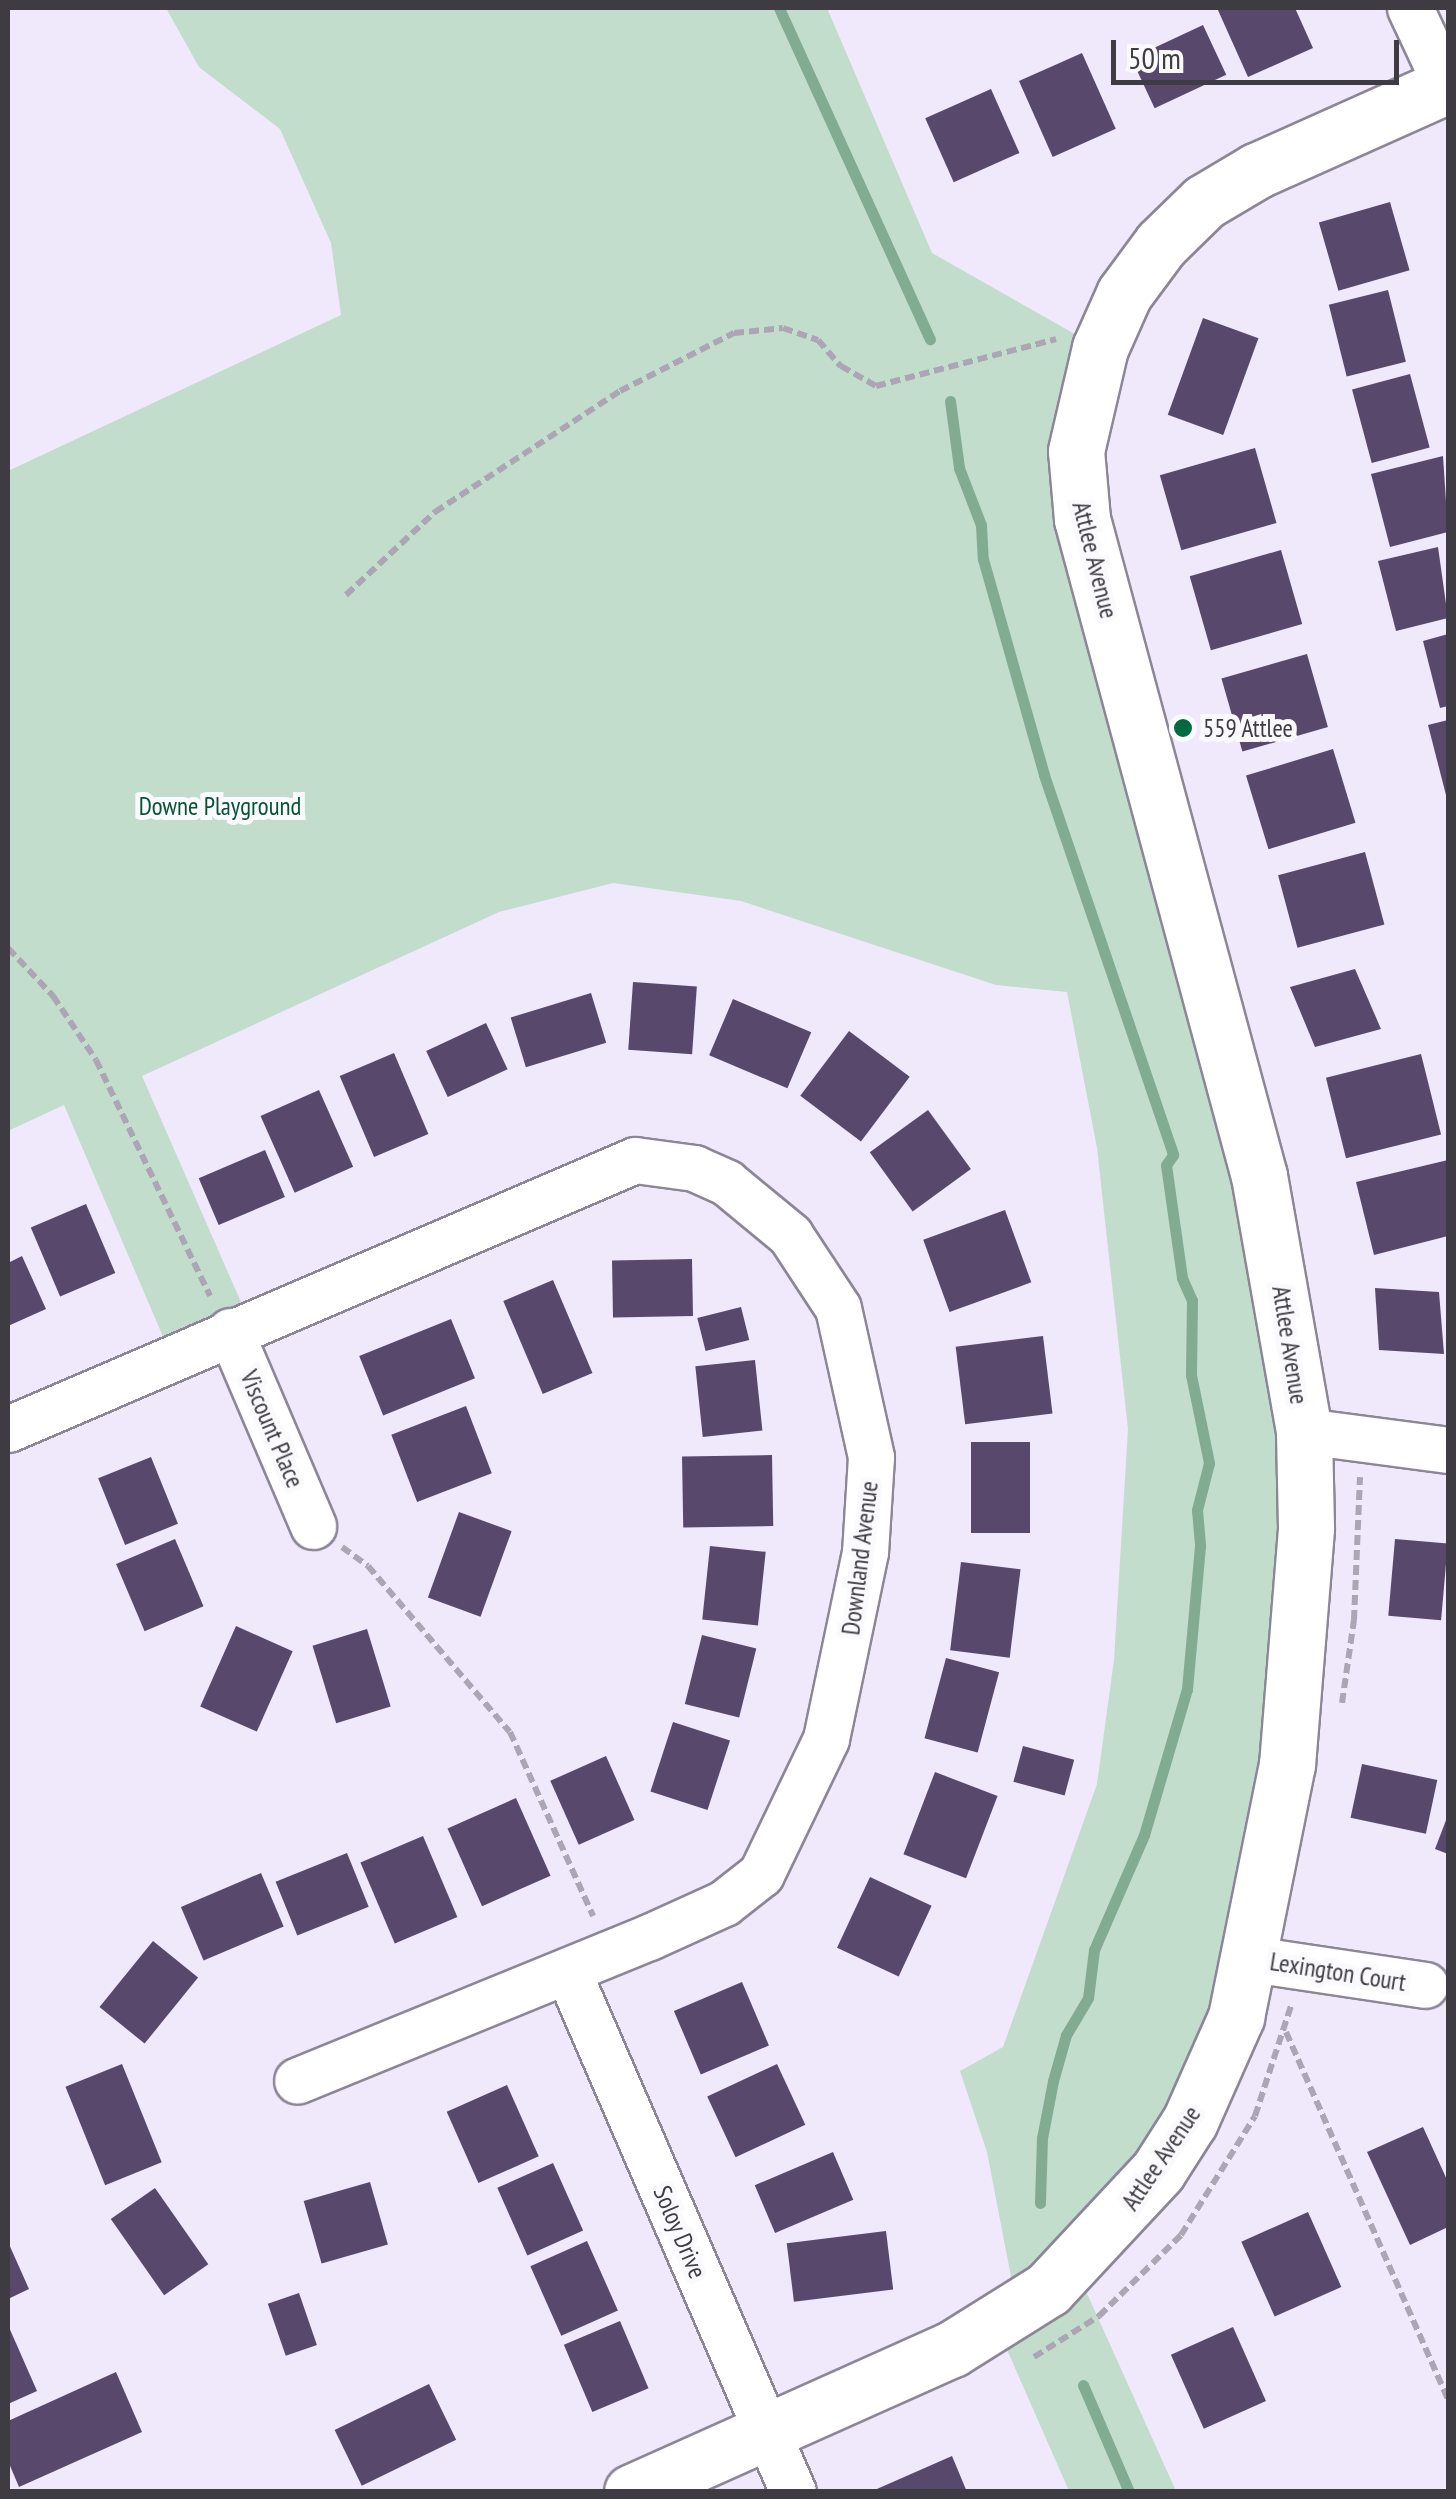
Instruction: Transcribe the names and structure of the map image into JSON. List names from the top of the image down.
{
  "streets": {
    "street": [
      "Attlee Avenue",
      "Viscount Place",
      "Downland Avenue",
      "Lexington Court",
      "Soloy Drive"
    ]
  },
  "crossings": [
    ["Attlee Avenue", "Lexington Court"],
    ["Attlee Avenue", "Soloy Drive"],
    ["Viscount Place", "Downland Avenue"],
    ["Downland Avenue", "Soloy Drive"]
  ],
  "parks": ["Downe Playground"],
  "places": ["559 Attlee"],
  "scale_bar": "50 m"
}
